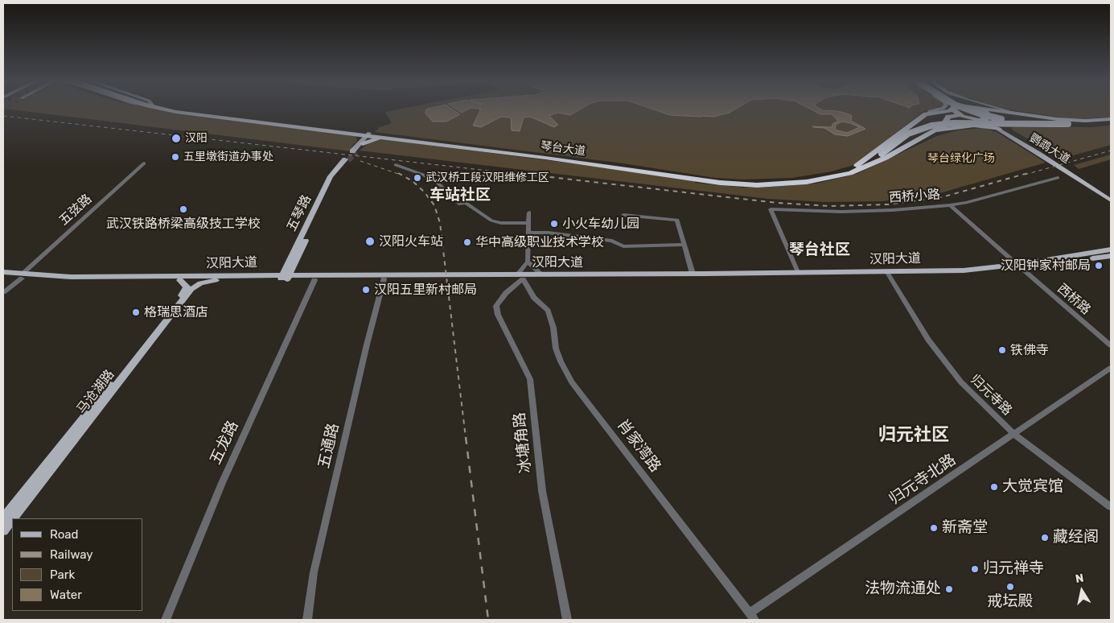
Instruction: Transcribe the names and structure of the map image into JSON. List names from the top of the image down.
{
  "streets": {
    "highway": ["琴台大道"],
    "main road": [
      "鹦鹉大道",
      "五琴路",
      "汉阳大道",
      "马沧湖路"
    ],
    "street": [
      "西桥小路",
      "五弦路",
      "西桥路",
      "归元寺路",
      "五龙路",
      "冰塘角路",
      "五通路",
      "肖家湾路",
      "归元寺北路"
    ]
  },
  "crossings": [
    ["西桥小路", "汉阳大道"],
    ["西桥小路", "西桥路"],
    ["五弦路", "汉阳大道"],
    ["五琴路", "汉阳大道"],
    ["汉阳大道", "西桥路"],
    ["汉阳大道", "马沧湖路"],
    ["汉阳大道", "归元寺路"],
    ["汉阳大道", "五龙路"],
    ["汉阳大道", "冰塘角路"],
    ["汉阳大道", "五通路"],
    ["汉阳大道", "肖家湾路"],
    ["归元寺路", "归元寺北路"],
    ["冰塘角路", "肖家湾路"],
    ["肖家湾路", "归元寺北路"]
  ],
  "districts": ["车站社区", "琴台社区", "归元社区"],
  "parks": ["琴台绿化广场"],
  "places": [
    "汉阳",
    "五里墩街道办事处",
    "武汉桥工段汉阳维修工区",
    "武汉铁路桥梁高级技工学校",
    "小火车幼儿园",
    "汉阳火车站",
    "华中高级职业技术学校",
    "汉阳钟家村邮局",
    "汉阳五里新村邮局",
    "格瑞思酒店",
    "铁佛寺",
    "大觉宾馆",
    "新斋堂",
    "藏经阁",
    "归元禅寺",
    "戒坛殿",
    "法物流通处"
  ],
  "legend": [
    "Road",
    "Railway",
    "Park",
    "Water"
  ],
  "north": "top"
}
